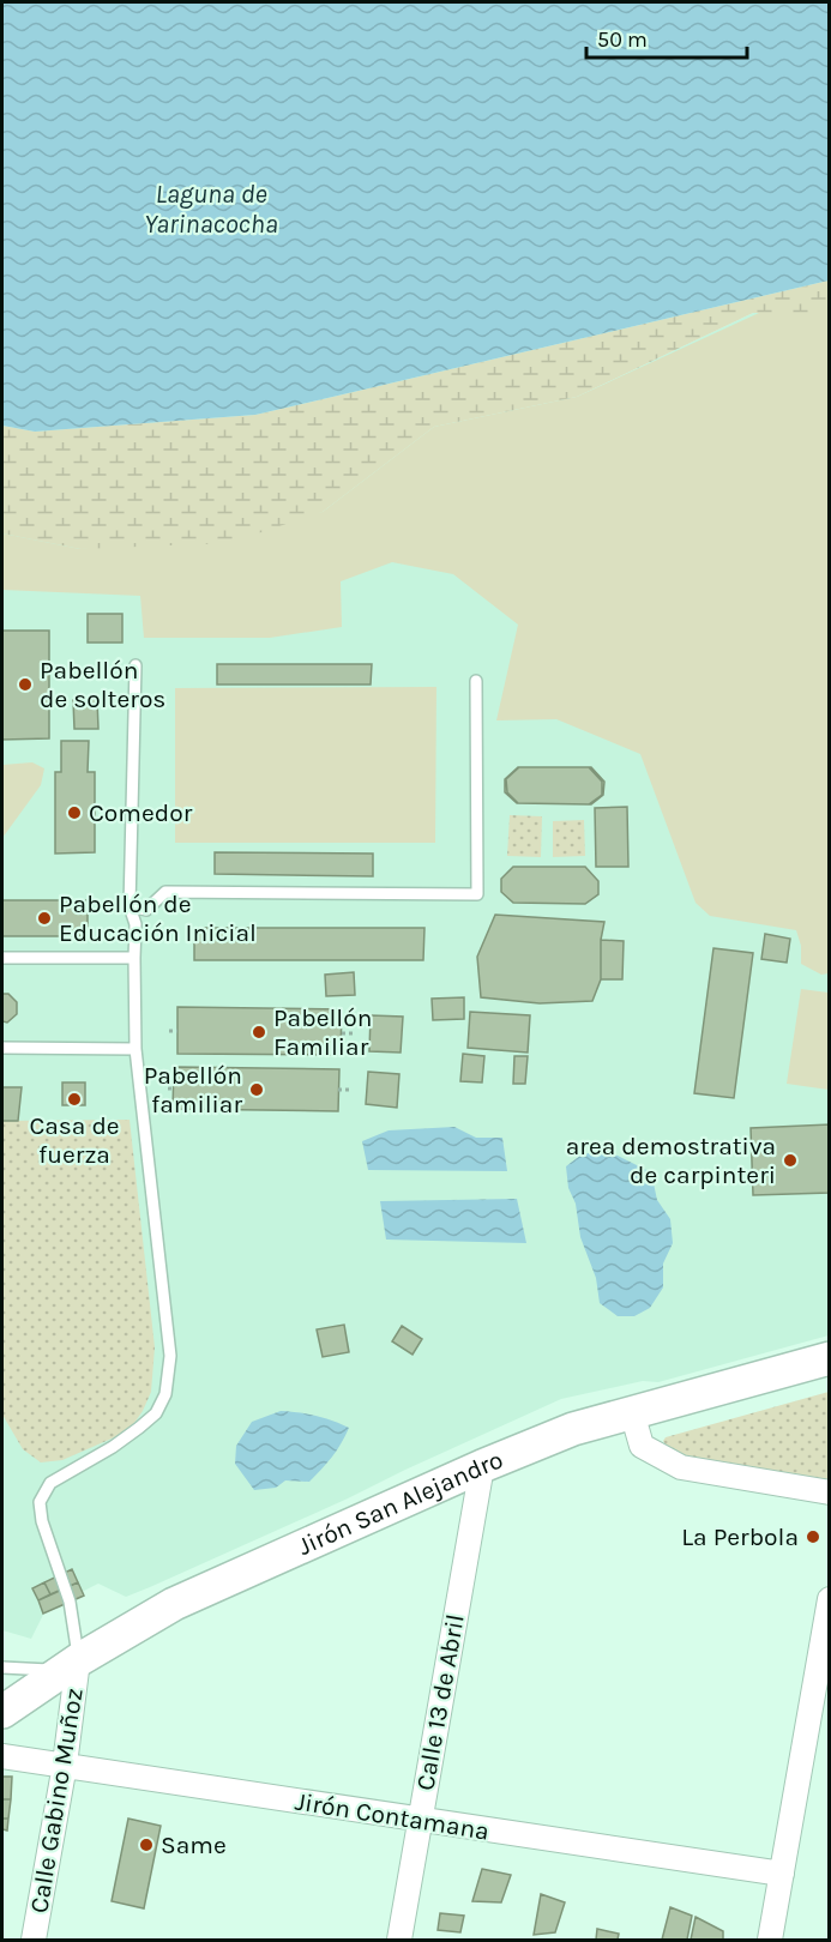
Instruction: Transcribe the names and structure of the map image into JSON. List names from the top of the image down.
{
  "streets": {
    "street": [
      "Jirón San Alejandro",
      "Calle 13 de Abril",
      "Calle Gabino Muñoz",
      "Jirón Contamana"
    ]
  },
  "crossings": [
    ["Jirón San Alejandro", "Calle 13 de Abril"],
    ["Jirón San Alejandro", "Calle Gabino Muñoz"],
    ["Calle 13 de Abril", "Jirón Contamana"],
    ["Calle Gabino Muñoz", "Jirón Contamana"]
  ],
  "water": ["Laguna de Yarinacocha"],
  "places": [
    "Pabellón de solteros",
    "Comedor",
    "Pabellón de Educación Inicial",
    "Pabellón Familiar",
    "Pabellón familiar",
    "Casa de fuerza",
    "area demostrativa de carpinteri",
    "La Perbola",
    "Same"
  ],
  "scale_bar": "50 m"
}
